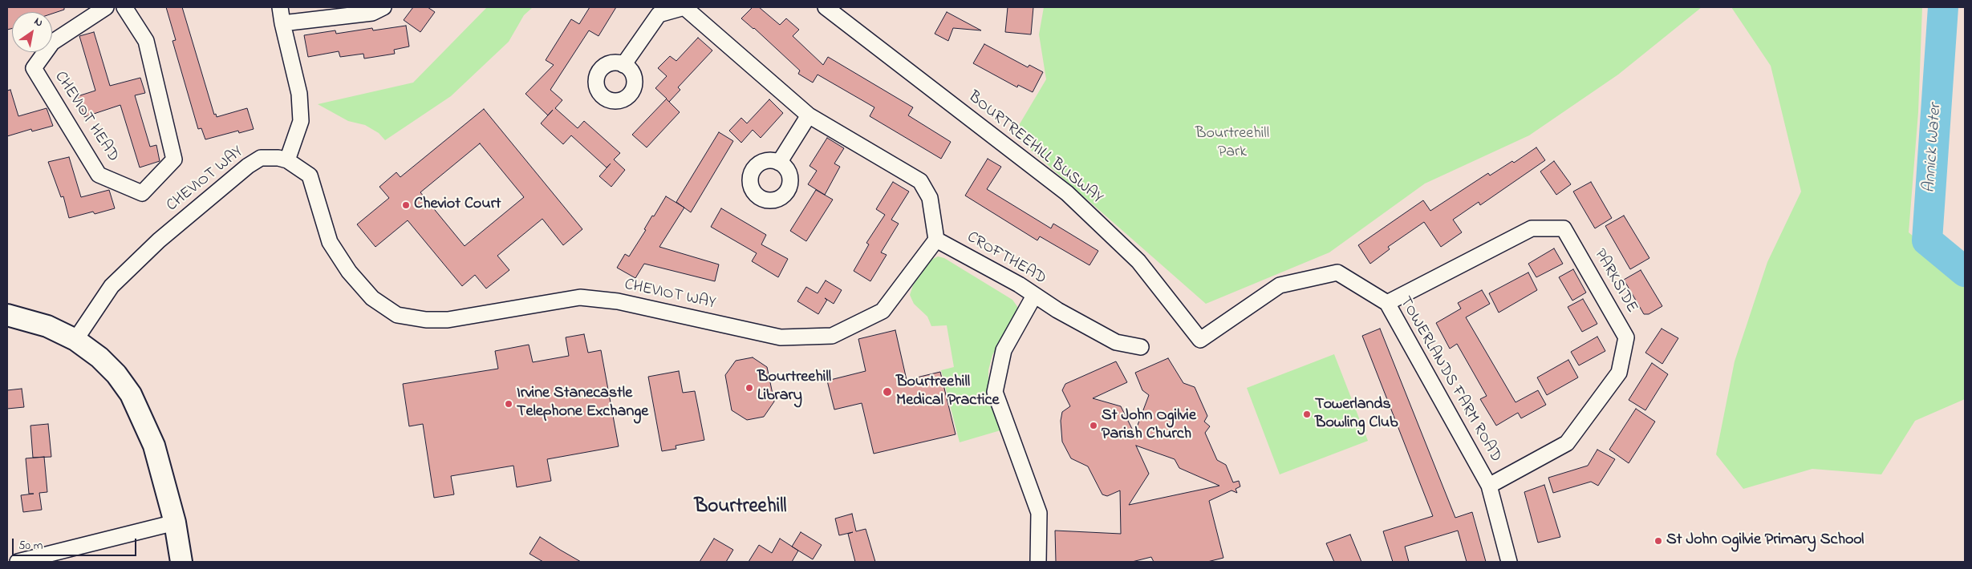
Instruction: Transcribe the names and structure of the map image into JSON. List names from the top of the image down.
{
  "streets": {
    "street": [
      "CHEVIOT HEAD",
      "BOURTREEHILL BUSWAY",
      "CHEVIOT WAY",
      "CROFTHEAD",
      "PARKSIDE",
      "TOWERLANDS FARM ROAD"
    ]
  },
  "crossings": [
    ["BOURTREEHILL BUSWAY", "TOWERLANDS FARM ROAD"],
    ["CHEVIOT WAY", "CROFTHEAD"],
    ["PARKSIDE", "TOWERLANDS FARM ROAD"]
  ],
  "districts": ["Bourtreehill"],
  "water": ["Annick Water"],
  "parks": ["Bourtreehill Park"],
  "places": [
    "Cheviot Court",
    "Bourtreehill Library",
    "Bourtreehill Medical Practice",
    "Irvine Stanecastle Telephone Exchange",
    "Towerlands Bowling Club",
    "St John Ogilvie Parish Church",
    "St John Ogilvie Primary School"
  ],
  "scale_bar": "50 m",
  "north": "top right"
}
